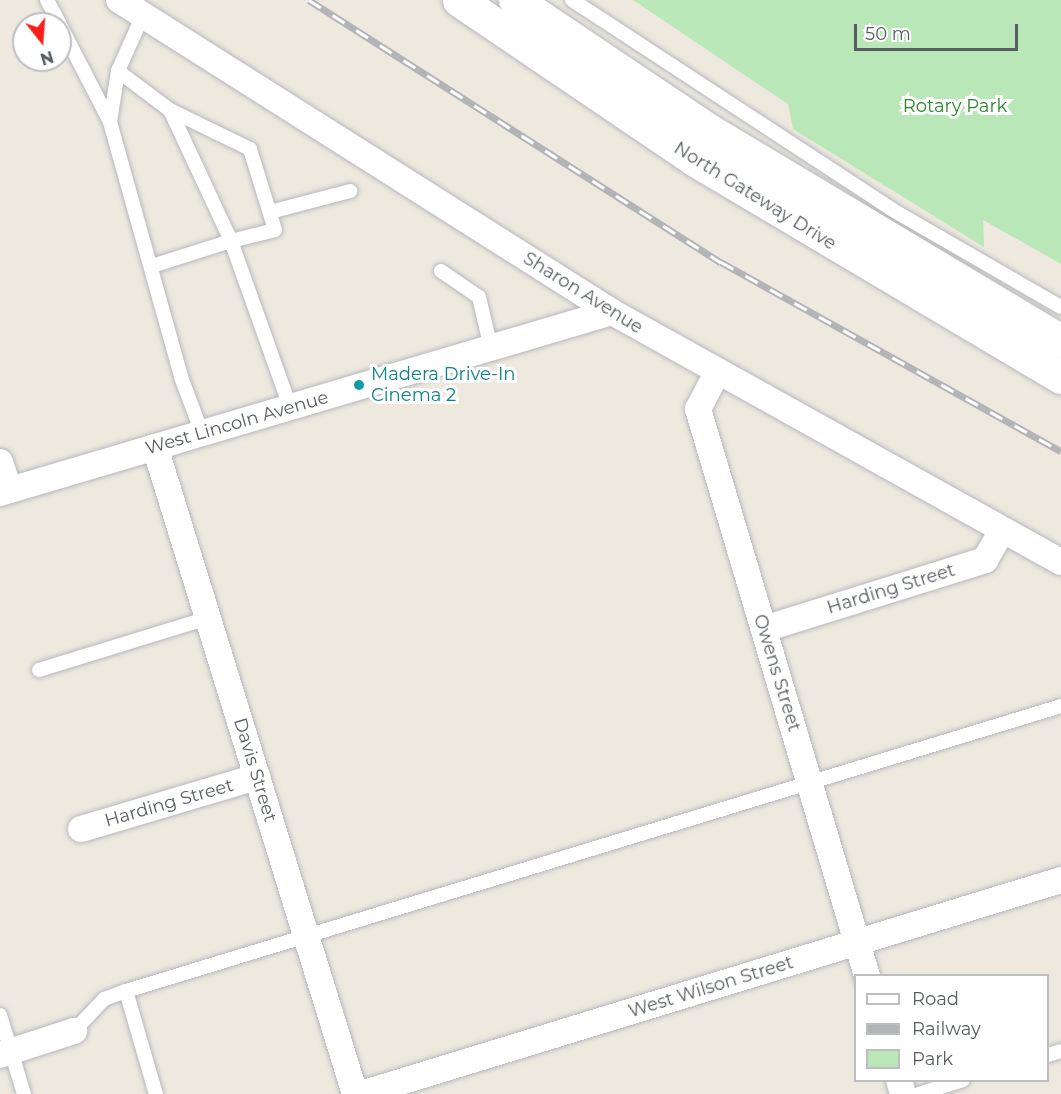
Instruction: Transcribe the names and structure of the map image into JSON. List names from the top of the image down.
{
  "streets": {
    "main road": ["North Gateway Drive"],
    "street": [
      "Sharon Avenue",
      "West Lincoln Avenue",
      "Harding Street",
      "Owens Street",
      "Davis Street",
      "West Wilson Street"
    ]
  },
  "crossings": [
    ["Sharon Avenue", "West Lincoln Avenue"],
    ["Sharon Avenue", "Harding Street"],
    ["Sharon Avenue", "Owens Street"],
    ["West Lincoln Avenue", "Davis Street"],
    ["Harding Street", "Owens Street"],
    ["Harding Street", "Davis Street"],
    ["Owens Street", "West Wilson Street"]
  ],
  "parks": ["Rotary Park"],
  "places": ["Madera Drive-In Cinema 2"],
  "legend": ["Road", "Railway", "Park"],
  "scale_bar": "50 m",
  "north": "bottom"
}
